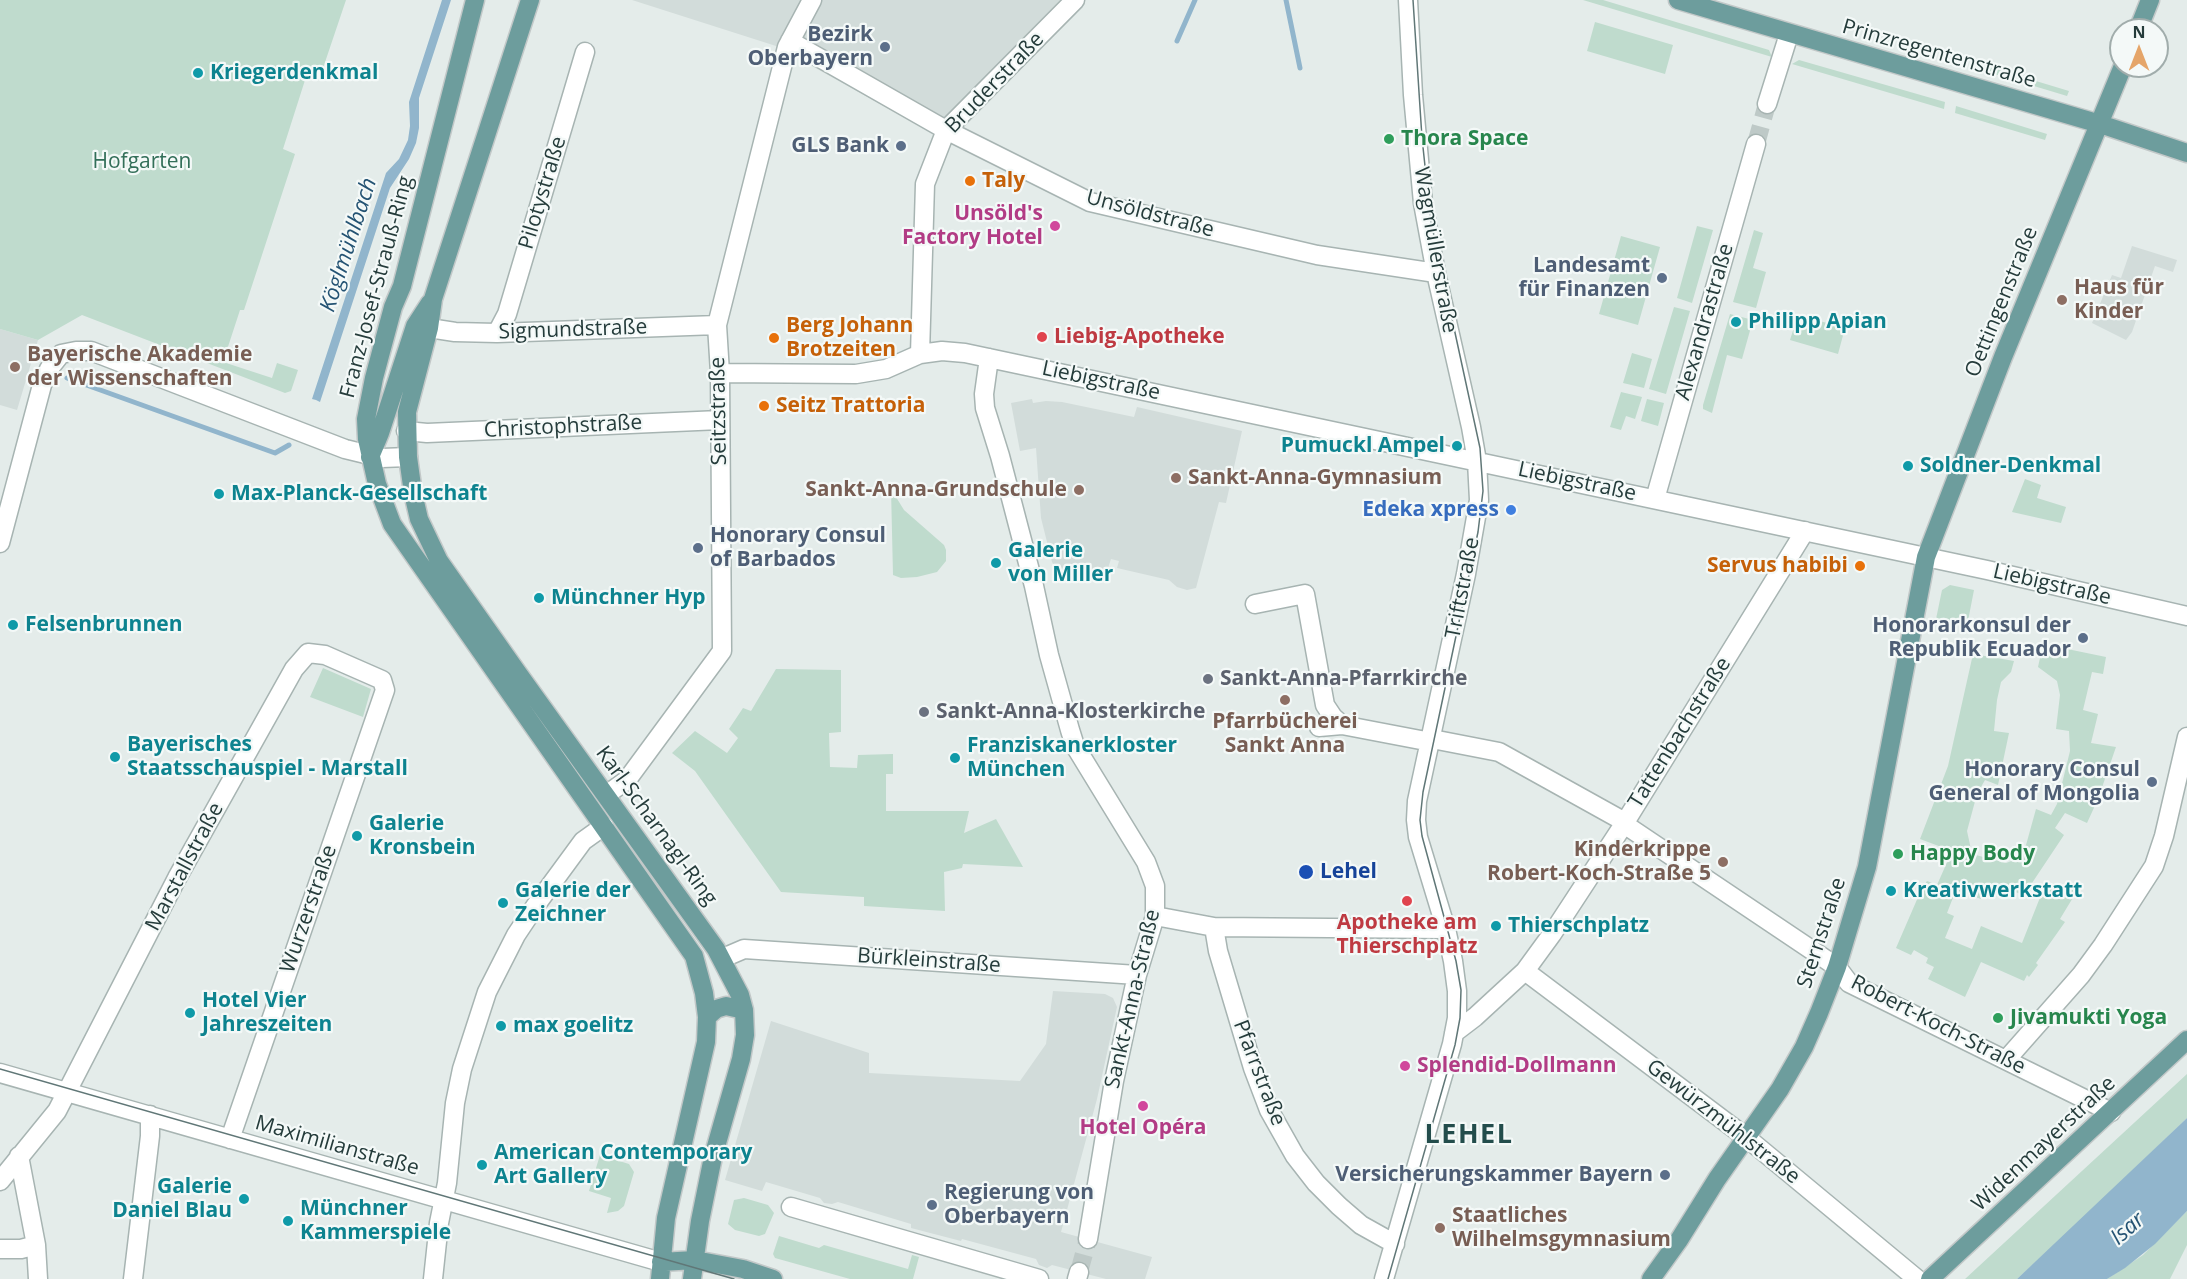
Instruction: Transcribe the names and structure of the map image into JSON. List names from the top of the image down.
{
  "streets": {
    "main road": [
      "Prinzregentenstraße",
      "Franz-Josef-Strauß-Ring",
      "Oettingenstraße",
      "Karl-Scharnagl-Ring",
      "Sternstraße",
      "Widenmayerstraße",
      "Maximilianstraße"
    ],
    "street": [
      "Bruderstraße",
      "Pilotystraße",
      "Unsöldstraße",
      "Wagmüllerstraße",
      "Alexandrastraße",
      "Sigmundstraße",
      "Liebigstraße",
      "Seitzstraße",
      "Christophstraße",
      "Triftstraße",
      "Tattenbachstraße",
      "Marstallstraße",
      "Wurzerstraße",
      "Bürkleinstraße",
      "Sankt-Anna-Straße",
      "Robert-Koch-Straße",
      "Pfarrstraße",
      "Gewürzmühlstraße"
    ]
  },
  "crossings": [
    ["Prinzregentenstraße", "Oettingenstraße"],
    ["Bruderstraße", "Unsöldstraße"],
    ["Bruderstraße", "Liebigstraße"],
    ["Pilotystraße", "Sigmundstraße"],
    ["Unsöldstraße", "Wagmüllerstraße"],
    ["Unsöldstraße", "Seitzstraße"],
    ["Wagmüllerstraße", "Liebigstraße"],
    ["Wagmüllerstraße", "Triftstraße"],
    ["Franz-Josef-Strauß-Ring", "Sigmundstraße"],
    ["Franz-Josef-Strauß-Ring", "Christophstraße"],
    ["Franz-Josef-Strauß-Ring", "Karl-Scharnagl-Ring"],
    ["Oettingenstraße", "Liebigstraße"],
    ["Oettingenstraße", "Sternstraße"],
    ["Alexandrastraße", "Liebigstraße"],
    ["Sigmundstraße", "Seitzstraße"],
    ["Liebigstraße", "Triftstraße"],
    ["Liebigstraße", "Tattenbachstraße"],
    ["Liebigstraße", "Sternstraße"],
    ["Liebigstraße", "Sankt-Anna-Straße"],
    ["Seitzstraße", "Christophstraße"],
    ["Seitzstraße", "Karl-Scharnagl-Ring"],
    ["Christophstraße", "Karl-Scharnagl-Ring"],
    ["Triftstraße", "Robert-Koch-Straße"],
    ["Tattenbachstraße", "Robert-Koch-Straße"],
    ["Tattenbachstraße", "Gewürzmühlstraße"],
    ["Karl-Scharnagl-Ring", "Bürkleinstraße"],
    ["Karl-Scharnagl-Ring", "Maximilianstraße"],
    ["Marstallstraße", "Wurzerstraße"],
    ["Marstallstraße", "Maximilianstraße"],
    ["Wurzerstraße", "Maximilianstraße"],
    ["Sternstraße", "Robert-Koch-Straße"],
    ["Sternstraße", "Gewürzmühlstraße"],
    ["Bürkleinstraße", "Sankt-Anna-Straße"],
    ["Robert-Koch-Straße", "Widenmayerstraße"]
  ],
  "districts": ["LEHEL"],
  "water": ["Köglmühlbach", "Isar"],
  "parks": ["Hofgarten"],
  "places": [
    "Bezirk Oberbayern",
    "Kriegerdenkmal",
    "Thora Space",
    "GLS Bank",
    "Taly",
    "Unsöld's Factory Hotel",
    "Landesamt für Finanzen",
    "Haus für Kinder",
    "Philipp Apian",
    "Liebig-Apotheke",
    "Berg Johann Brotzeiten",
    "Bayerische Akademie der Wissenschaften",
    "Seitz Trattoria",
    "Pumuckl Ampel",
    "Soldner-Denkmal",
    "Sankt-Anna-Gymnasium",
    "Sankt-Anna-Grundschule",
    "Max-Planck-Gesellschaft",
    "Edeka xpress",
    "Honorary Consul of Barbados",
    "Galerie von Miller",
    "Servus habibi",
    "Münchner Hyp",
    "Felsenbrunnen",
    "Honorarkonsul der Republik Ecuador",
    "Sankt-Anna-Pfarrkirche",
    "Pfarrbücherei Sankt Anna",
    "Sankt-Anna-Klosterkirche",
    "Bayerisches Staatsschauspiel - Marstall",
    "Franziskanerkloster München",
    "Honorary Consul General of Mongolia",
    "Galerie Kronsbein",
    "Happy Body",
    "Kinderkrippe Robert-Koch-Straße 5",
    "Lehel",
    "Kreativwerkstatt",
    "Apotheke am Thierschplatz",
    "Galerie der Zeichner",
    "Thierschplatz",
    "Hotel Vier Jahreszeiten",
    "Jivamukti Yoga",
    "max goelitz",
    "Splendid-Dollmann",
    "Hotel Opéra",
    "American Contemporary Art Gallery",
    "Versicherungskammer Bayern",
    "Galerie Daniel Blau",
    "Regierung von Oberbayern",
    "Münchner Kammerspiele",
    "Staatliches Wilhelmsgymnasium"
  ],
  "north": "top"
}
